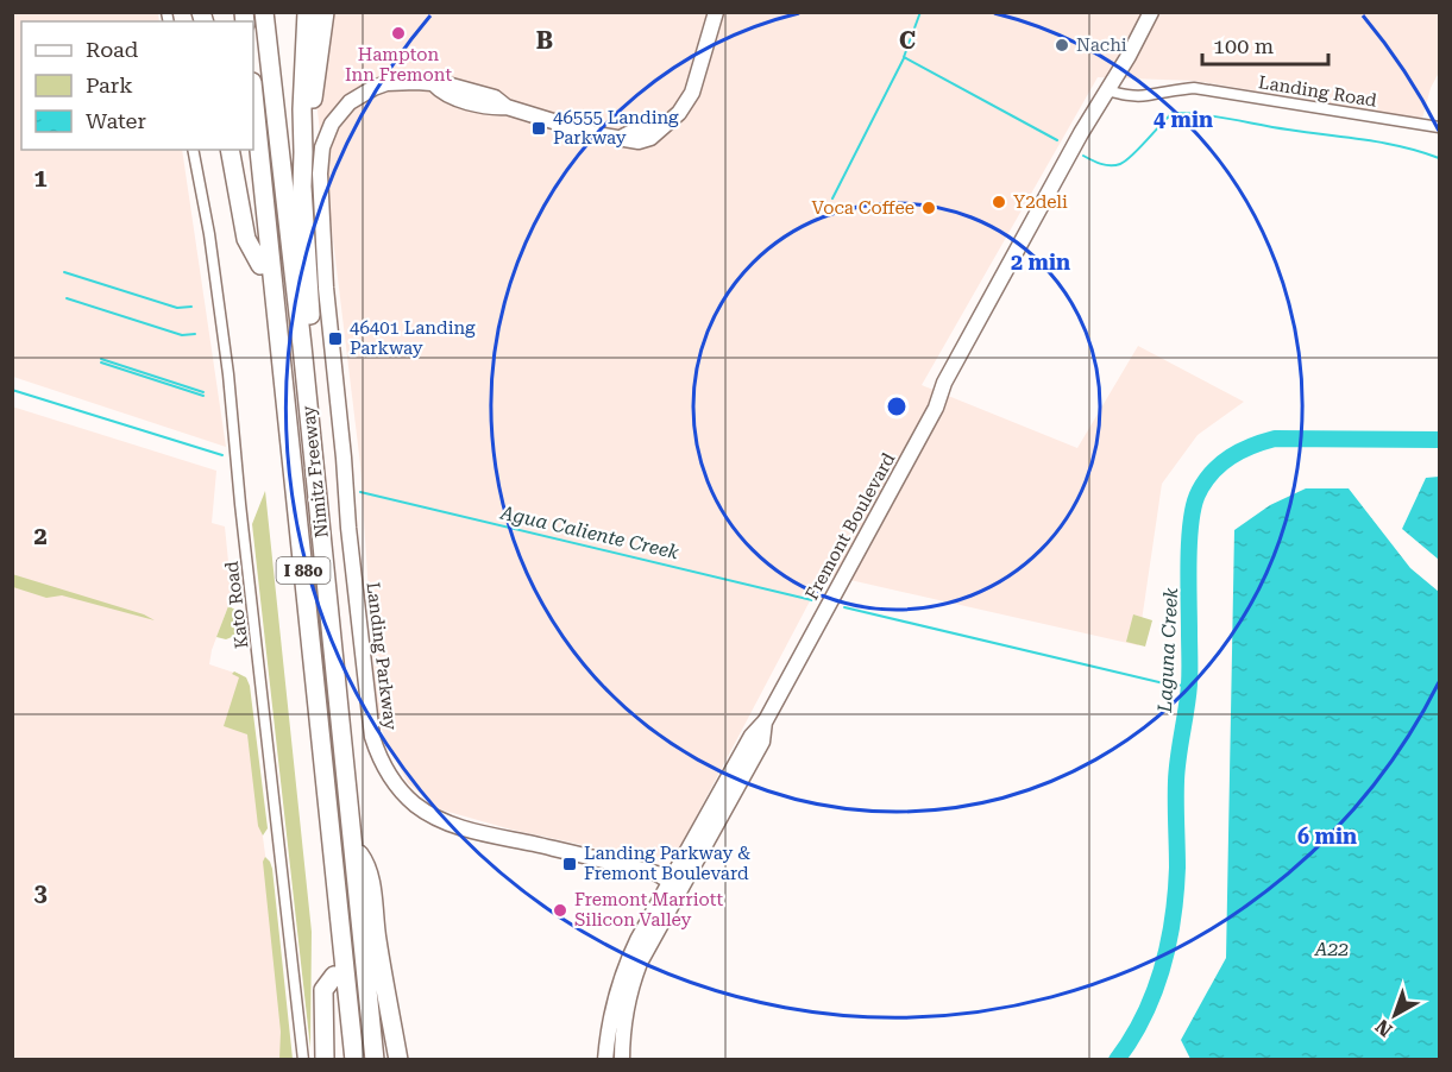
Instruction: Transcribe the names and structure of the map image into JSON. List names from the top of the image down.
{
  "streets": {
    "highway": ["Nimitz Freeway", "I 880"],
    "street": [
      "Landing Road",
      "Fremont Boulevard",
      "Kato Road",
      "Landing Parkway"
    ]
  },
  "crossings": [
    ["Landing Road", "Fremont Boulevard"],
    ["Fremont Boulevard", "Landing Parkway"]
  ],
  "water": ["Agua Caliente Creek", "Laguna Creek", "A22"],
  "places": {
    "other": [
      "Hampton Inn Fremont",
      "Nachi",
      "Y2deli",
      "Voca Coffee",
      "Fremont Marriott Silicon Valley"
    ],
    "transit": ["46555 Landing Parkway", "46401 Landing Parkway", "Landing Parkway & Fremont Boulevard"]
  },
  "legend": ["Road", "Park", "Water"],
  "scale_bar": "100 m",
  "north": "bottom left",
  "grid": {
    "columns": ["B", "C"],
    "rows": ["1", "2", "3"]
  },
  "rings": ["4 min", "2 min", "6 min"]
}
